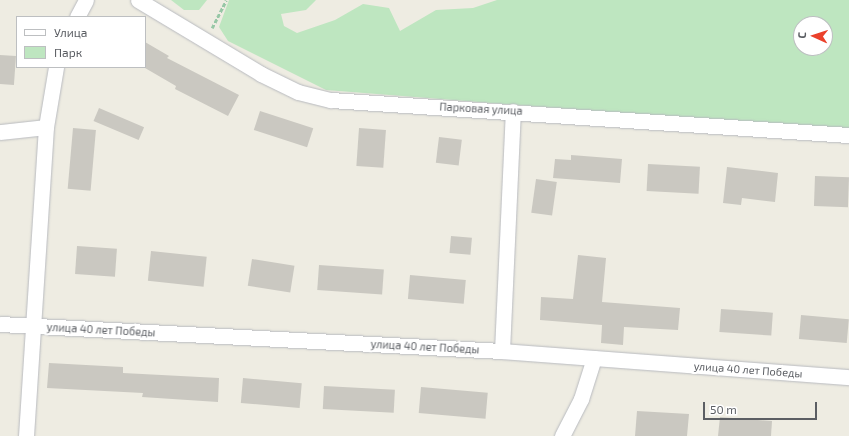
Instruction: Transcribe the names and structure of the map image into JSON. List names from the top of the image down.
{
  "streets": {
    "street": ["Парковая улица", "улица 40 лет Победы"]
  },
  "legend": ["Улица", "Парк"],
  "scale_bar": "50 m",
  "north": "left"
}
